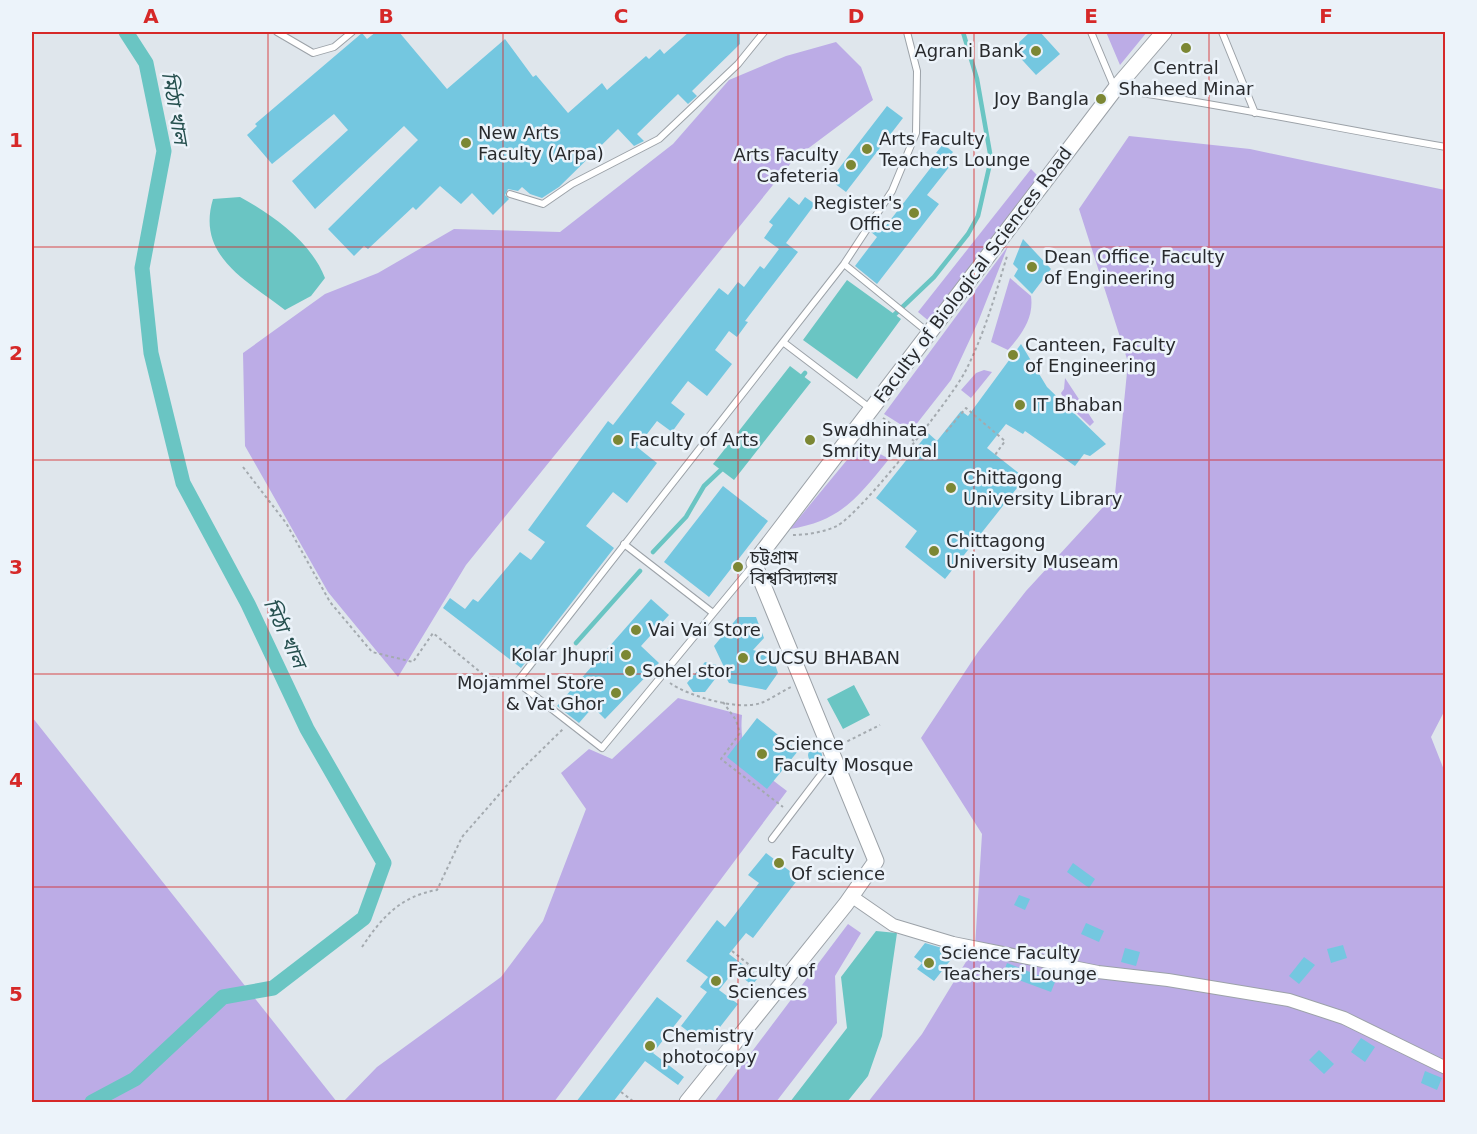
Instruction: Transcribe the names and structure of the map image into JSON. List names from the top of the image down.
{
  "streets": {
    "street": ["Faculty of Biological Sciences Road"]
  },
  "water": ["মিঠা খাল"],
  "places": [
    "Central Shaheed Minar",
    "Agrani Bank",
    "Joy Bangla",
    "New Arts Faculty (Arpa)",
    "Arts Faculty Teachers Lounge",
    "Arts Faculty Cafeteria",
    "Register's Office",
    "Dean Office, Faculty of Engineering",
    "Canteen, Faculty of Engineering",
    "IT Bhaban",
    "Faculty of Arts",
    "Swadhinata Smrity Mural",
    "Chittagong University Library",
    "Chittagong University Museam",
    "চট্টগ্রাম বিশ্ববিদ্যালয়",
    "Vai Vai Store",
    "Kolar Jhupri",
    "CUCSU BHABAN",
    "Sohel stor",
    "Mojammel Store & Vat Ghor",
    "Science Faculty Mosque",
    "Faculty Of science",
    "Science Faculty Teachers' Lounge",
    "Faculty of Sciences",
    "Chemistry photocopy"
  ],
  "grid": {
    "columns": [
      "A",
      "B",
      "C",
      "D",
      "E",
      "F"
    ],
    "rows": [
      "1",
      "2",
      "3",
      "4",
      "5"
    ]
  }
}
